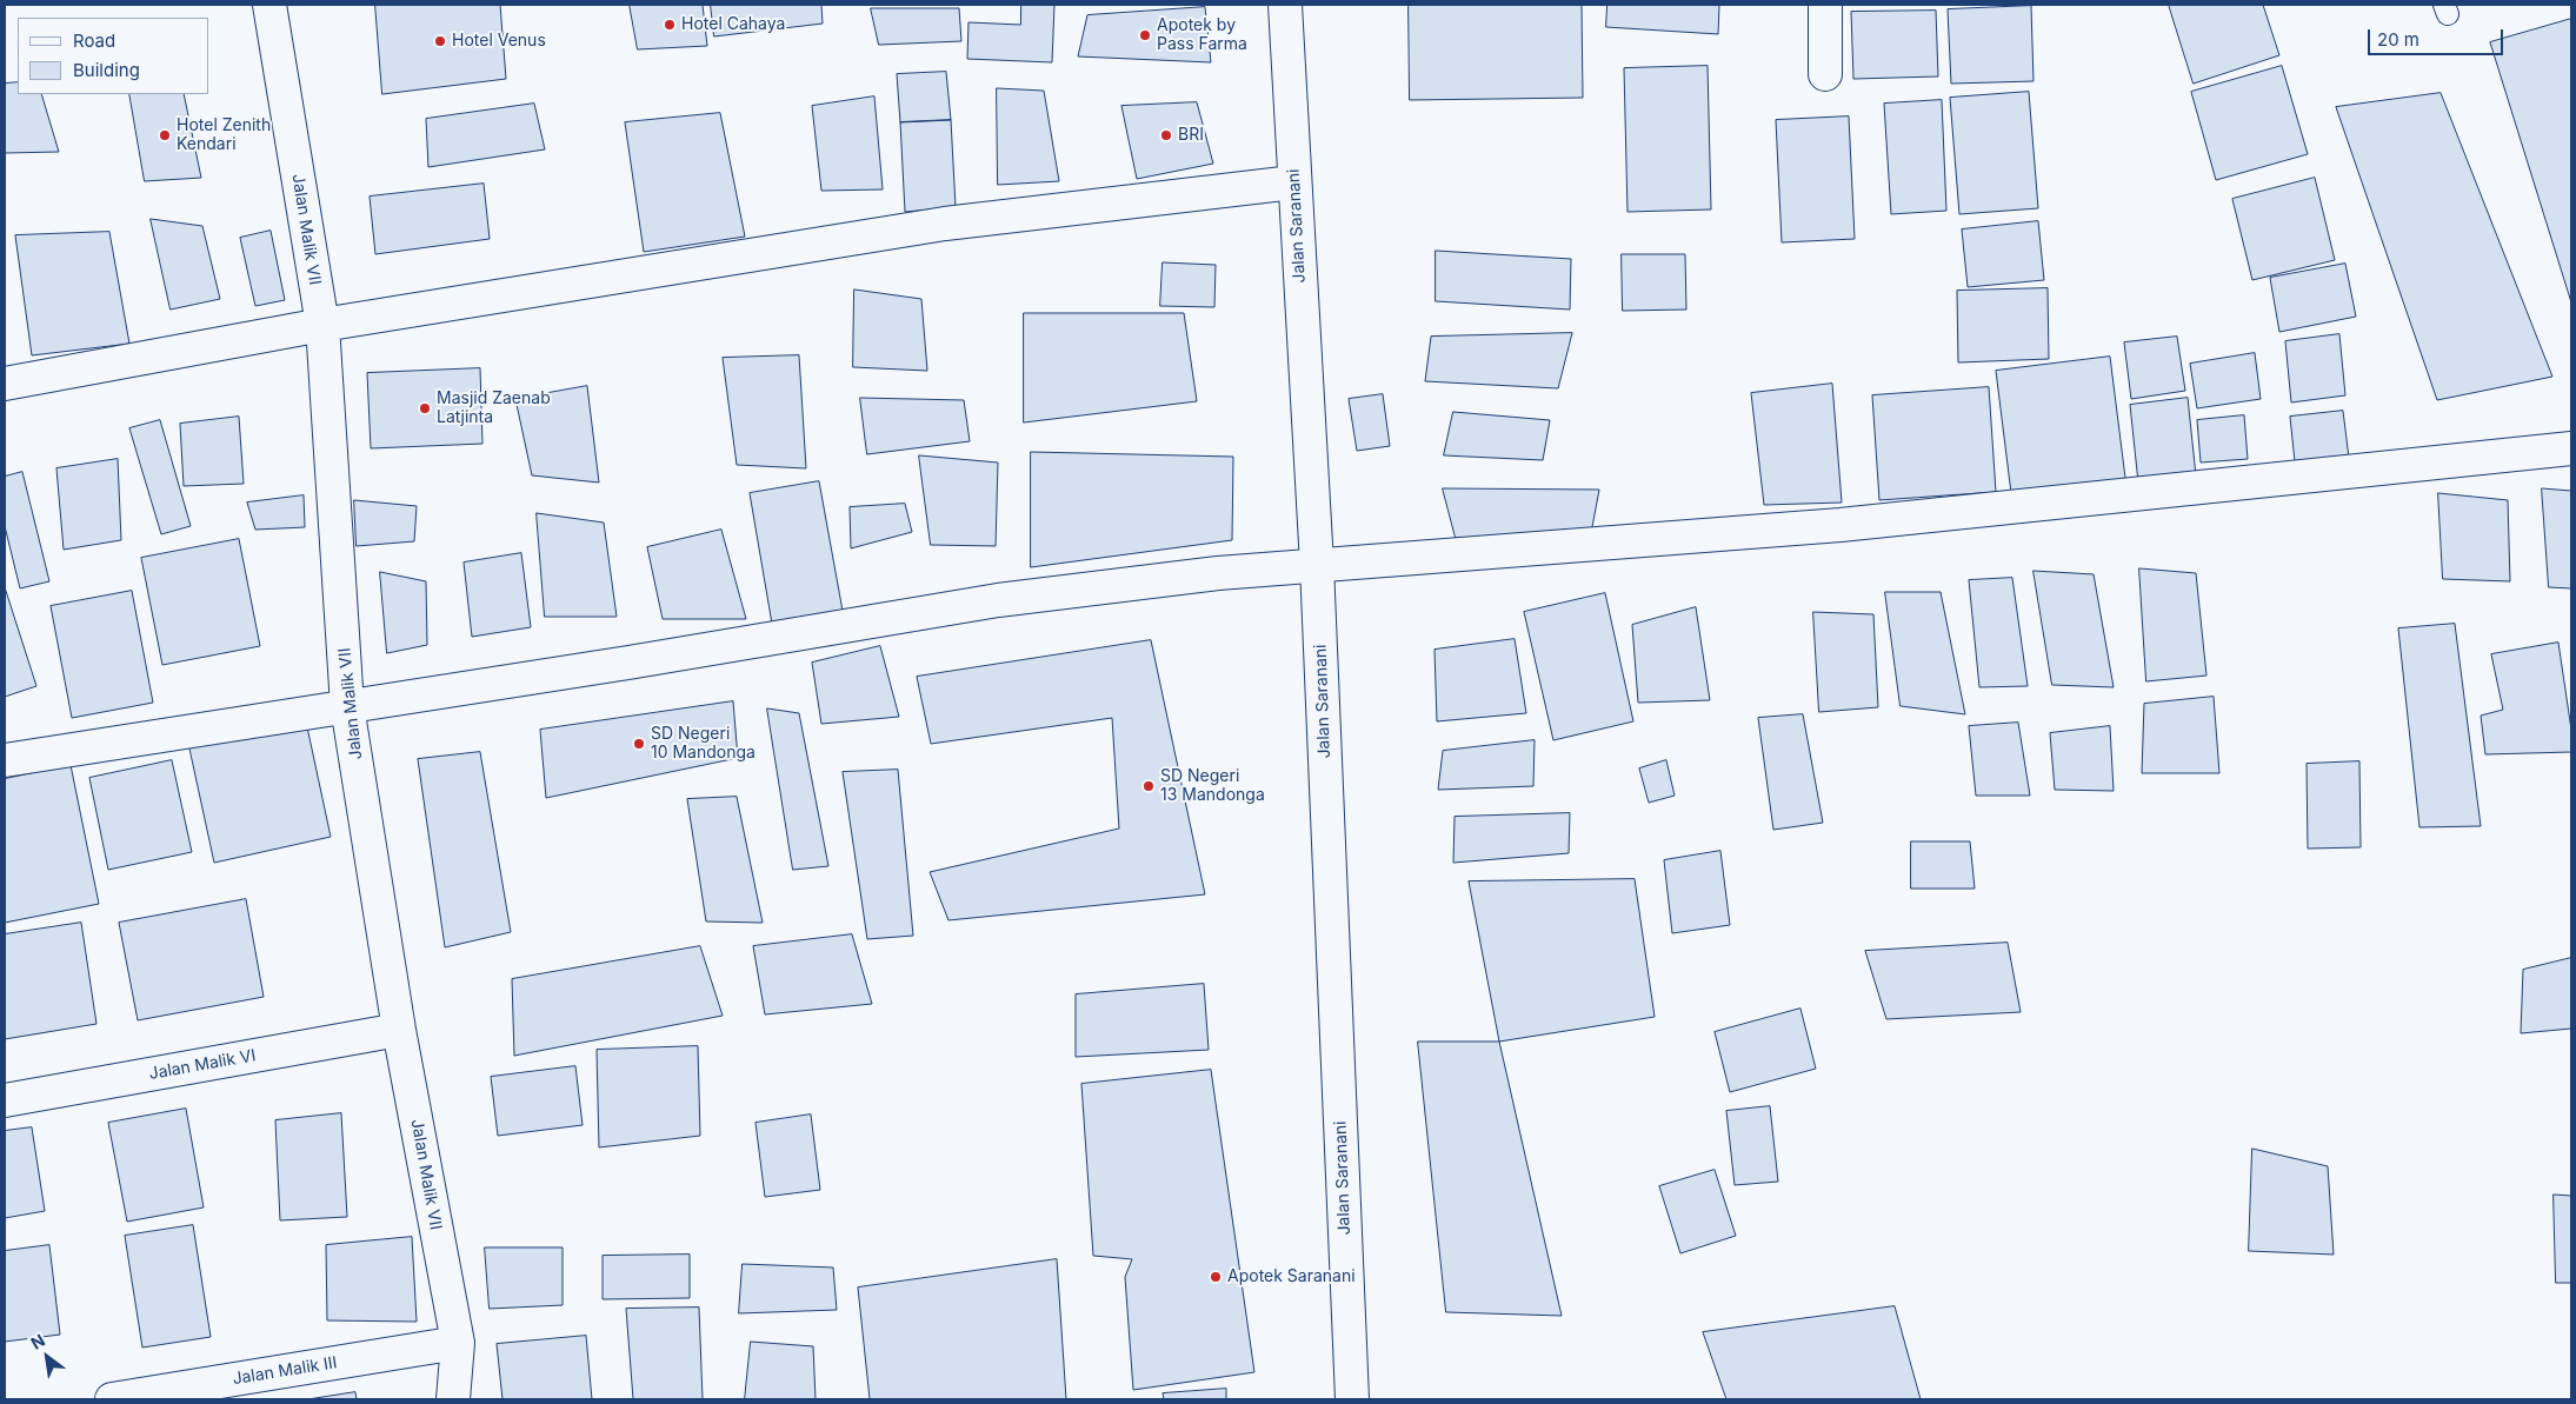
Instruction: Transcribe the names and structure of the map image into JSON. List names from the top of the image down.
{
  "streets": {
    "street": [
      "Jalan Saranani",
      "Jalan Malik VII",
      "Jalan Malik VI",
      "Jalan Malik III"
    ]
  },
  "crossings": [
    ["Jalan Malik VII", "Jalan Malik VI"],
    ["Jalan Malik VII", "Jalan Malik III"]
  ],
  "places": [
    "Hotel Cahaya",
    "Apotek by Pass Farma",
    "Hotel Venus",
    "Hotel Zenith Kendari",
    "BRI",
    "Masjid Zaenab Latjinta",
    "SD Negeri 10 Mandonga",
    "SD Negeri 13 Mandonga",
    "Apotek Saranani"
  ],
  "legend": ["Road", "Building"],
  "scale_bar": "20 m",
  "north": "top left"
}
